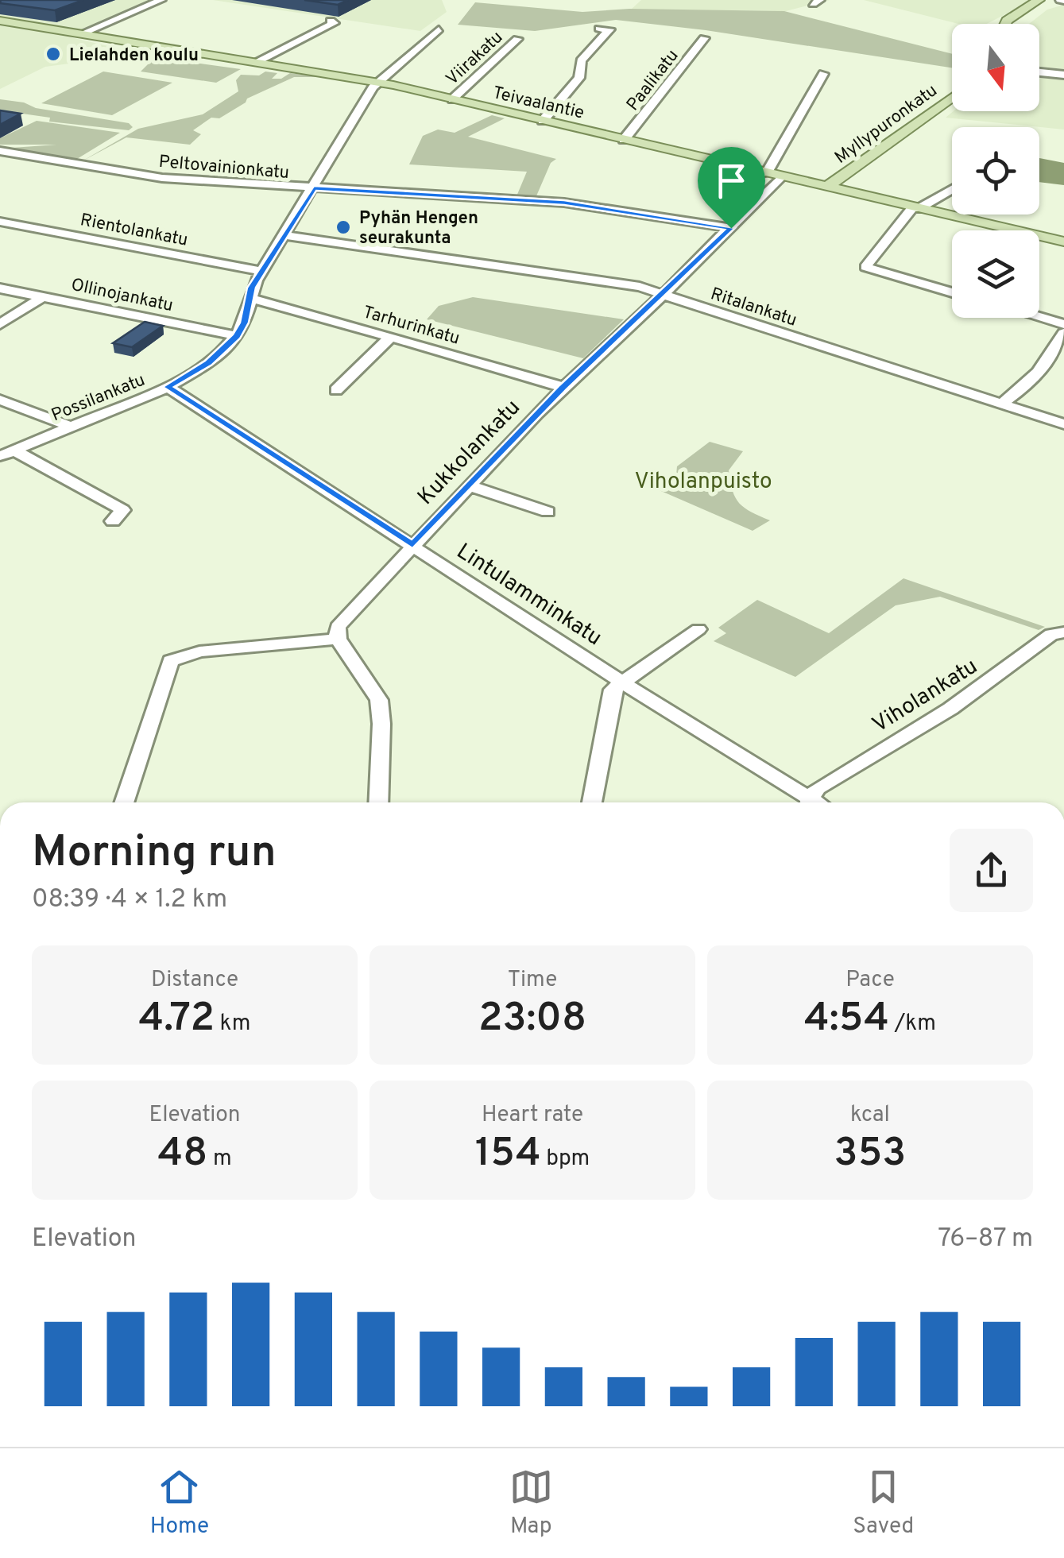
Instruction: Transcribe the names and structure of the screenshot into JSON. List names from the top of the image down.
{
  "streets": {
    "main road": ["Teivaalantie", "Myllypuronkatu"],
    "street": [
      "Viirakatu",
      "Paalikatu",
      "Peltovainionkatu",
      "Rientolankatu",
      "Ollinojankatu",
      "Ritalankatu",
      "Tarhurinkatu",
      "Possilankatu",
      "Kukkolankatu",
      "Lintulamminkatu",
      "Viholankatu"
    ]
  },
  "crossings": [
    ["Viirakatu", "Teivaalantie"],
    ["Paalikatu", "Teivaalantie"],
    ["Teivaalantie", "Myllypuronkatu"],
    ["Teivaalantie", "Possilankatu"],
    ["Teivaalantie", "Kukkolankatu"],
    ["Peltovainionkatu", "Possilankatu"],
    ["Peltovainionkatu", "Kukkolankatu"],
    ["Rientolankatu", "Possilankatu"],
    ["Ollinojankatu", "Possilankatu"],
    ["Ritalankatu", "Possilankatu"],
    ["Ritalankatu", "Kukkolankatu"],
    ["Tarhurinkatu", "Possilankatu"],
    ["Tarhurinkatu", "Kukkolankatu"],
    ["Possilankatu", "Lintulamminkatu"],
    ["Kukkolankatu", "Lintulamminkatu"]
  ],
  "parks": ["Viholanpuisto"],
  "places": ["Lielahden koulu", "Pyhän Hengen seurakunta"],
  "north": "bottom",
  "page": {
    "heading": ["Morning run", "08:39 · 4 × 1.2 km"],
    "stats": [
      ["Distance", "4.72 km"],
      ["Time", "23:08"],
      ["Pace", "4:54 /km"],
      ["Elevation", "48 m"],
      ["Heart rate", "154 bpm"],
      ["kcal", "353"]
    ],
    "chart": ["Elevation", "76–87 m"],
    "tabs": ["Home", "Map", "Saved"]
  }
}
